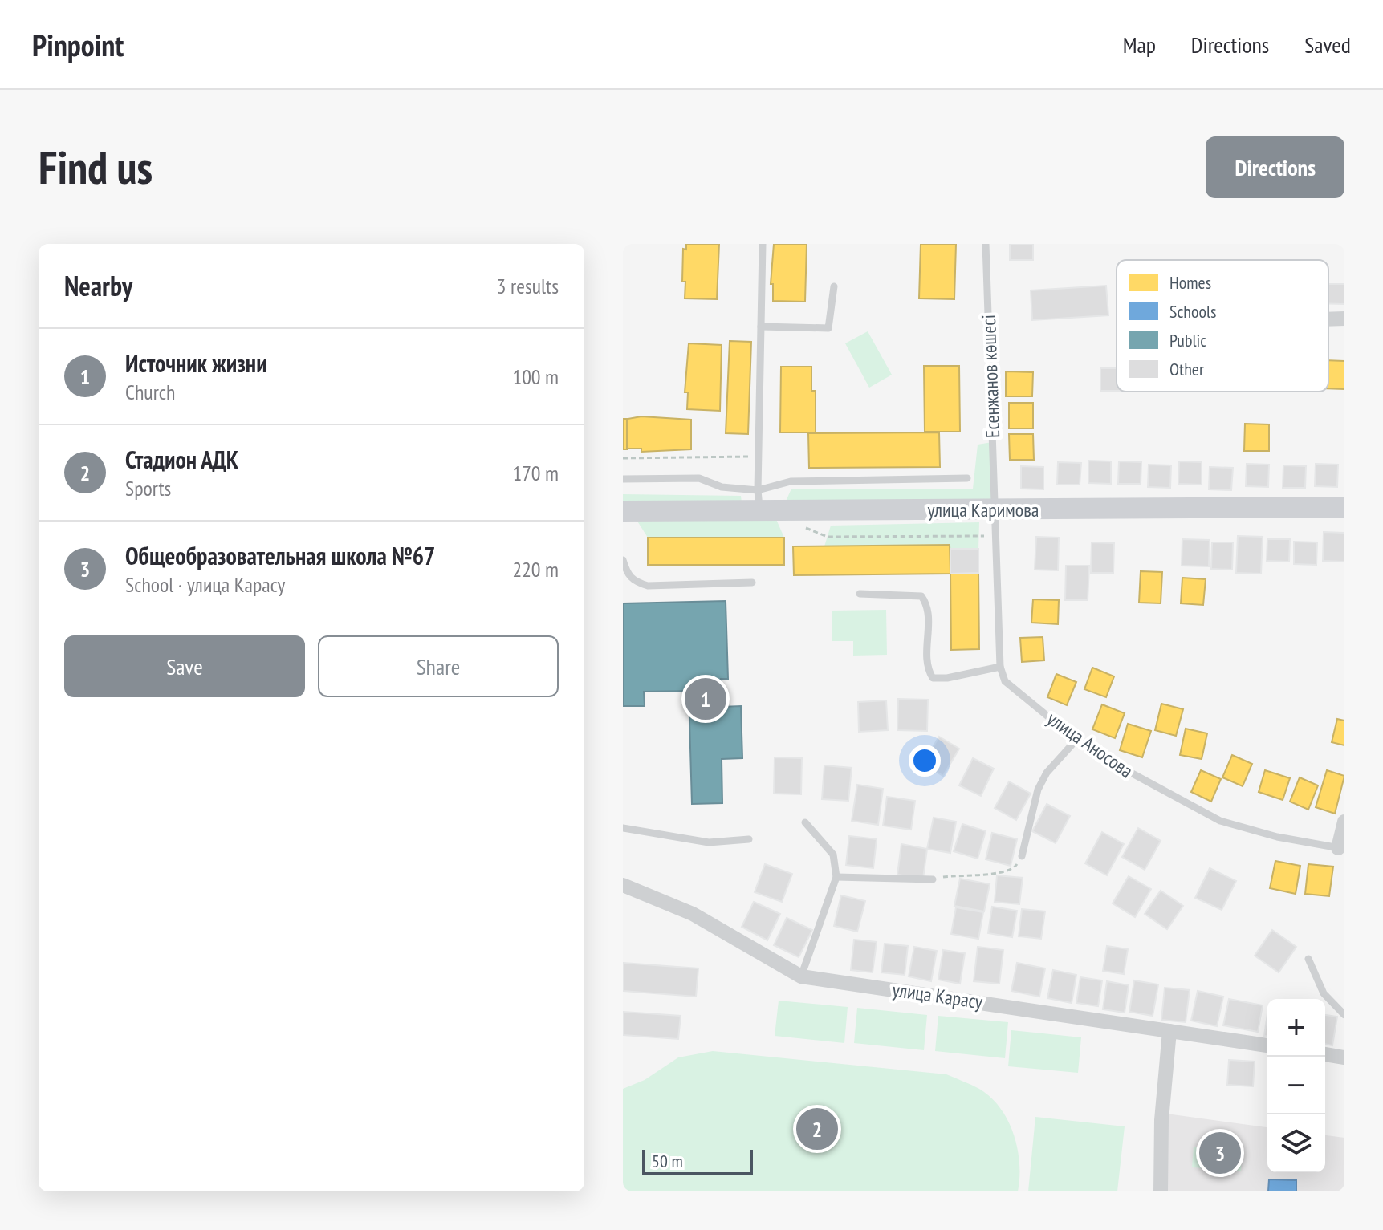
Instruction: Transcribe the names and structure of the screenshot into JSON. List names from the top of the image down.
{
  "streets": {
    "street": ["улица Каримова", "улица Карасу"],
    "lane": ["Есенжанов көшесі", "улица Аносова"]
  },
  "crossings": [
    ["Есенжанов көшесі", "улица Каримова"]
  ],
  "legend": [
    "Homes",
    "Schools",
    "Public",
    "Other"
  ],
  "scale_bar": "50 m",
  "page": {
    "header": "Pinpoint",
    "nav": ["Map", "Directions", "Saved"],
    "buttons": [
      "Directions",
      ["Save", "Share"]
    ],
    "title": "Find us",
    "heading": ["Nearby", "3 results"],
    "list": [
      {
        "mark": "1",
        "name": "Источник жизни",
        "note": "Church",
        "value": "100 m"
      },
      {
        "mark": "2",
        "name": "Стадион АДК",
        "note": "Sports",
        "value": "170 m"
      },
      {
        "mark": "3",
        "name": "Общеобразовательная школа №67",
        "note": "School · улица Карасу",
        "value": "220 m"
      }
    ],
    "pins": ["1", "2", "3"],
    "map_buttons": ["+", "−"],
    "scale": "50 m"
  }
}
